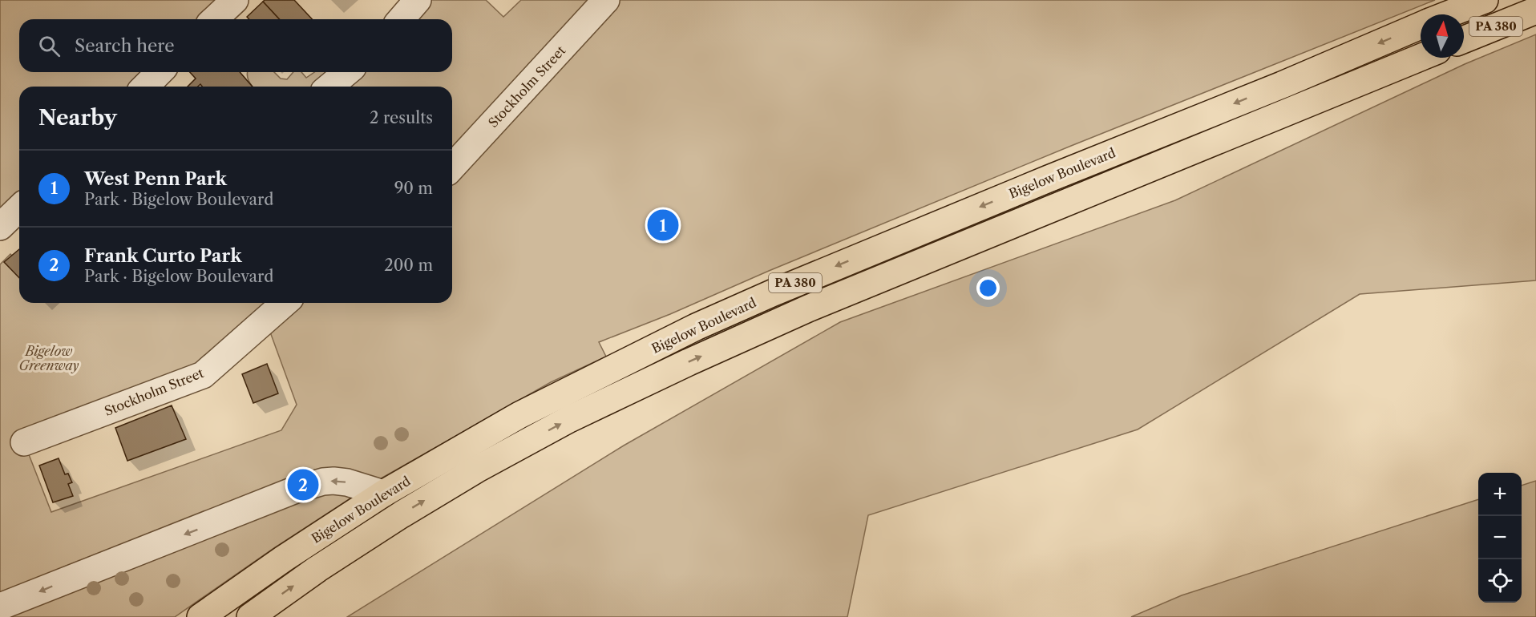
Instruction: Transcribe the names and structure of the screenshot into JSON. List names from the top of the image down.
{
  "streets": {
    "main road": ["PA 380", "Bigelow Boulevard"],
    "street": ["Stockholm Street"]
  },
  "parks": ["Bigelow Greenway"],
  "north": "top",
  "page": {
    "search": "Search here",
    "heading": ["Nearby", "2 results"],
    "list": [
      {
        "mark": "1",
        "name": "West Penn Park",
        "note": "Park · Bigelow Boulevard",
        "value": "90 m"
      },
      {
        "mark": "2",
        "name": "Frank Curto Park",
        "note": "Park · Bigelow Boulevard",
        "value": "200 m"
      }
    ],
    "pins": ["1", "2"],
    "map_buttons": ["+", "−"]
  }
}
